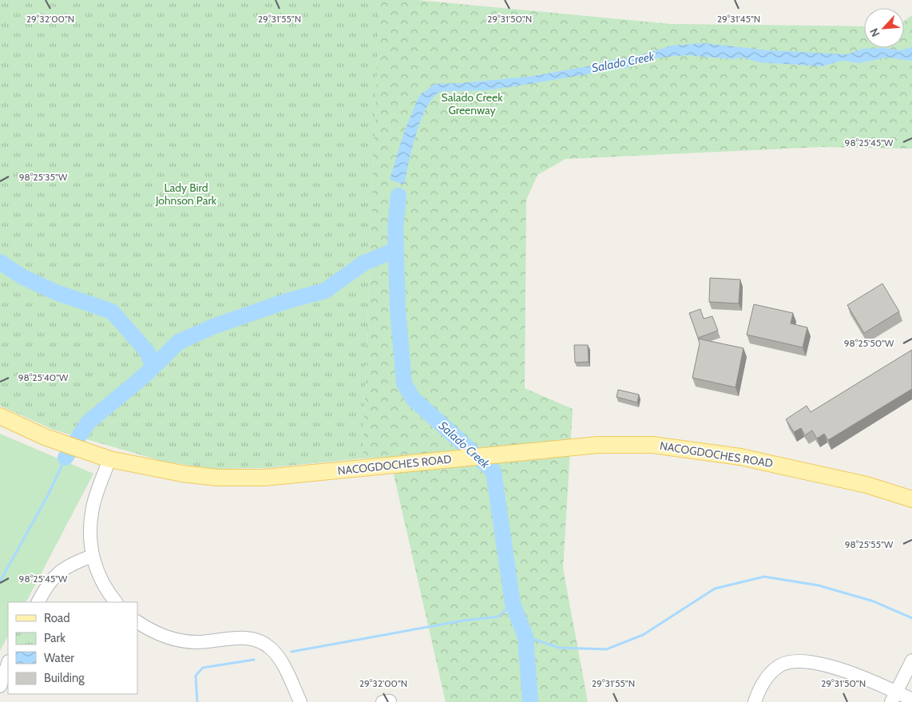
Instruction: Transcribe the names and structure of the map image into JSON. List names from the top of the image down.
{
  "streets": {
    "main road": ["NACOGDOCHES ROAD"]
  },
  "water": ["Salado Creek"],
  "parks": ["Salado Creek Greenway", "Lady Bird Johnson Park"],
  "legend": [
    "Road",
    "Park",
    "Water",
    "Building"
  ],
  "north": "bottom left",
  "coordinates": [
    "29°32'00\"N",
    "29°31'55\"N",
    "29°31'50\"N",
    "29°31'45\"N",
    "98°25'45\"W",
    "98°25'35\"W",
    "98°25'50\"W",
    "98°25'40\"W",
    "98°25'55\"W"
  ]
}
